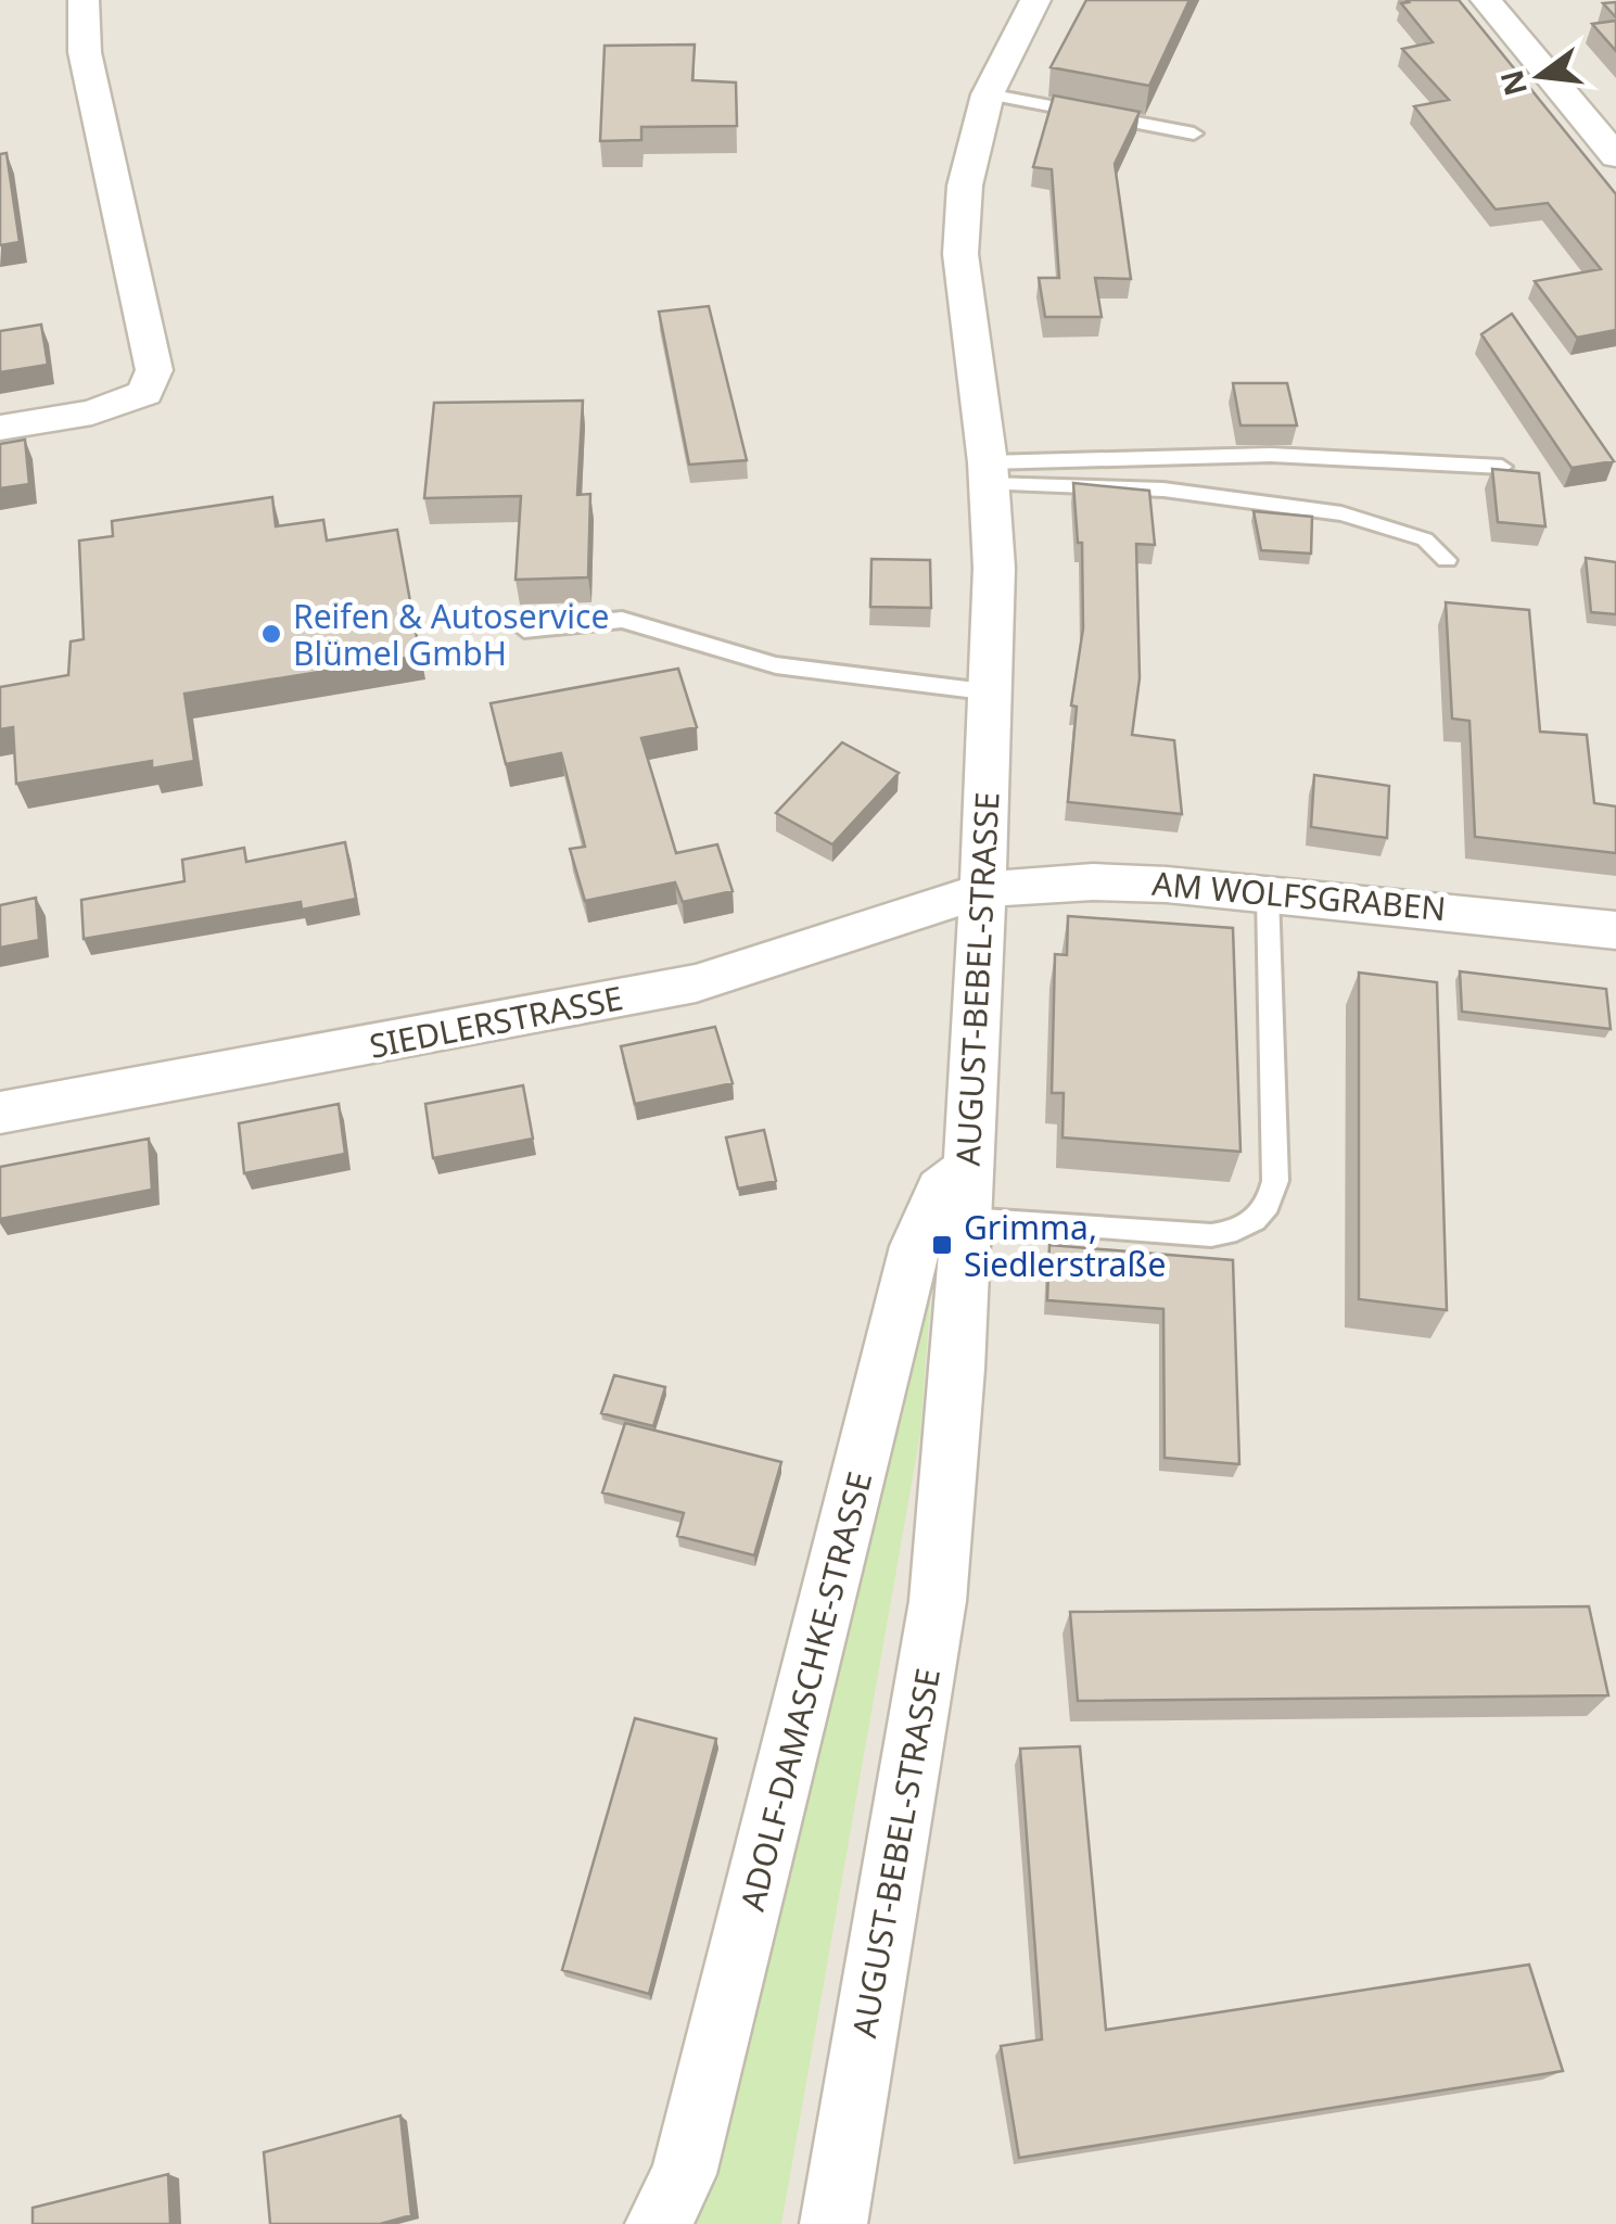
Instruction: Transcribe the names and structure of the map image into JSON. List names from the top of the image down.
{
  "streets": {
    "street": [
      "AM WOLFSGRABEN",
      "AUGUST-BEBEL-STRASSE",
      "SIEDLERSTRASSE",
      "ADOLF-DAMASCHKE-STRASSE"
    ]
  },
  "crossings": [
    ["AM WOLFSGRABEN", "AUGUST-BEBEL-STRASSE"],
    ["AM WOLFSGRABEN", "SIEDLERSTRASSE"],
    ["AUGUST-BEBEL-STRASSE", "SIEDLERSTRASSE"],
    ["AUGUST-BEBEL-STRASSE", "ADOLF-DAMASCHKE-STRASSE"]
  ],
  "places": {
    "other": ["Reifen & Autoservice Blümel GmbH"],
    "transit": ["Grimma, Siedlerstraße"]
  },
  "north": "left"
}
